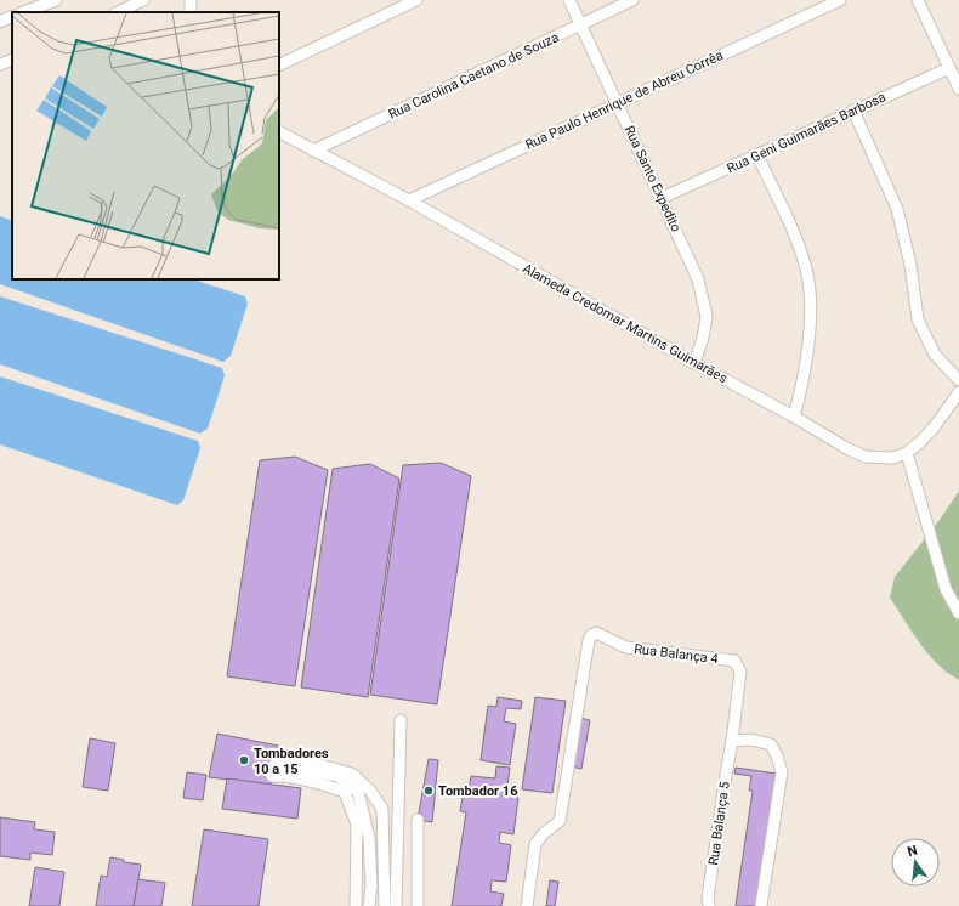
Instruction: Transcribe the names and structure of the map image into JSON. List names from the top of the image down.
{
  "streets": {
    "street": [
      "Rua Carolina Caetano de Souza",
      "Rua Paulo Henrique de Abreu Corrêa",
      "Rua Geni Guimarães Barbosa",
      "Rua Santo Expedito",
      "Alameda Credomar Martins Guimarães",
      "Rua Balança 4",
      "Rua Balança 5"
    ]
  },
  "crossings": [
    ["Rua Carolina Caetano de Souza", "Rua Santo Expedito"],
    ["Rua Carolina Caetano de Souza", "Alameda Credomar Martins Guimarães"],
    ["Rua Paulo Henrique de Abreu Corrêa", "Rua Santo Expedito"],
    ["Rua Paulo Henrique de Abreu Corrêa", "Alameda Credomar Martins Guimarães"],
    ["Rua Geni Guimarães Barbosa", "Rua Santo Expedito"],
    ["Rua Santo Expedito", "Alameda Credomar Martins Guimarães"],
    ["Rua Balança 4", "Rua Balança 5"]
  ],
  "places": ["Tombadores 10 a 15", "Tombador 16"],
  "north": "top"
}
